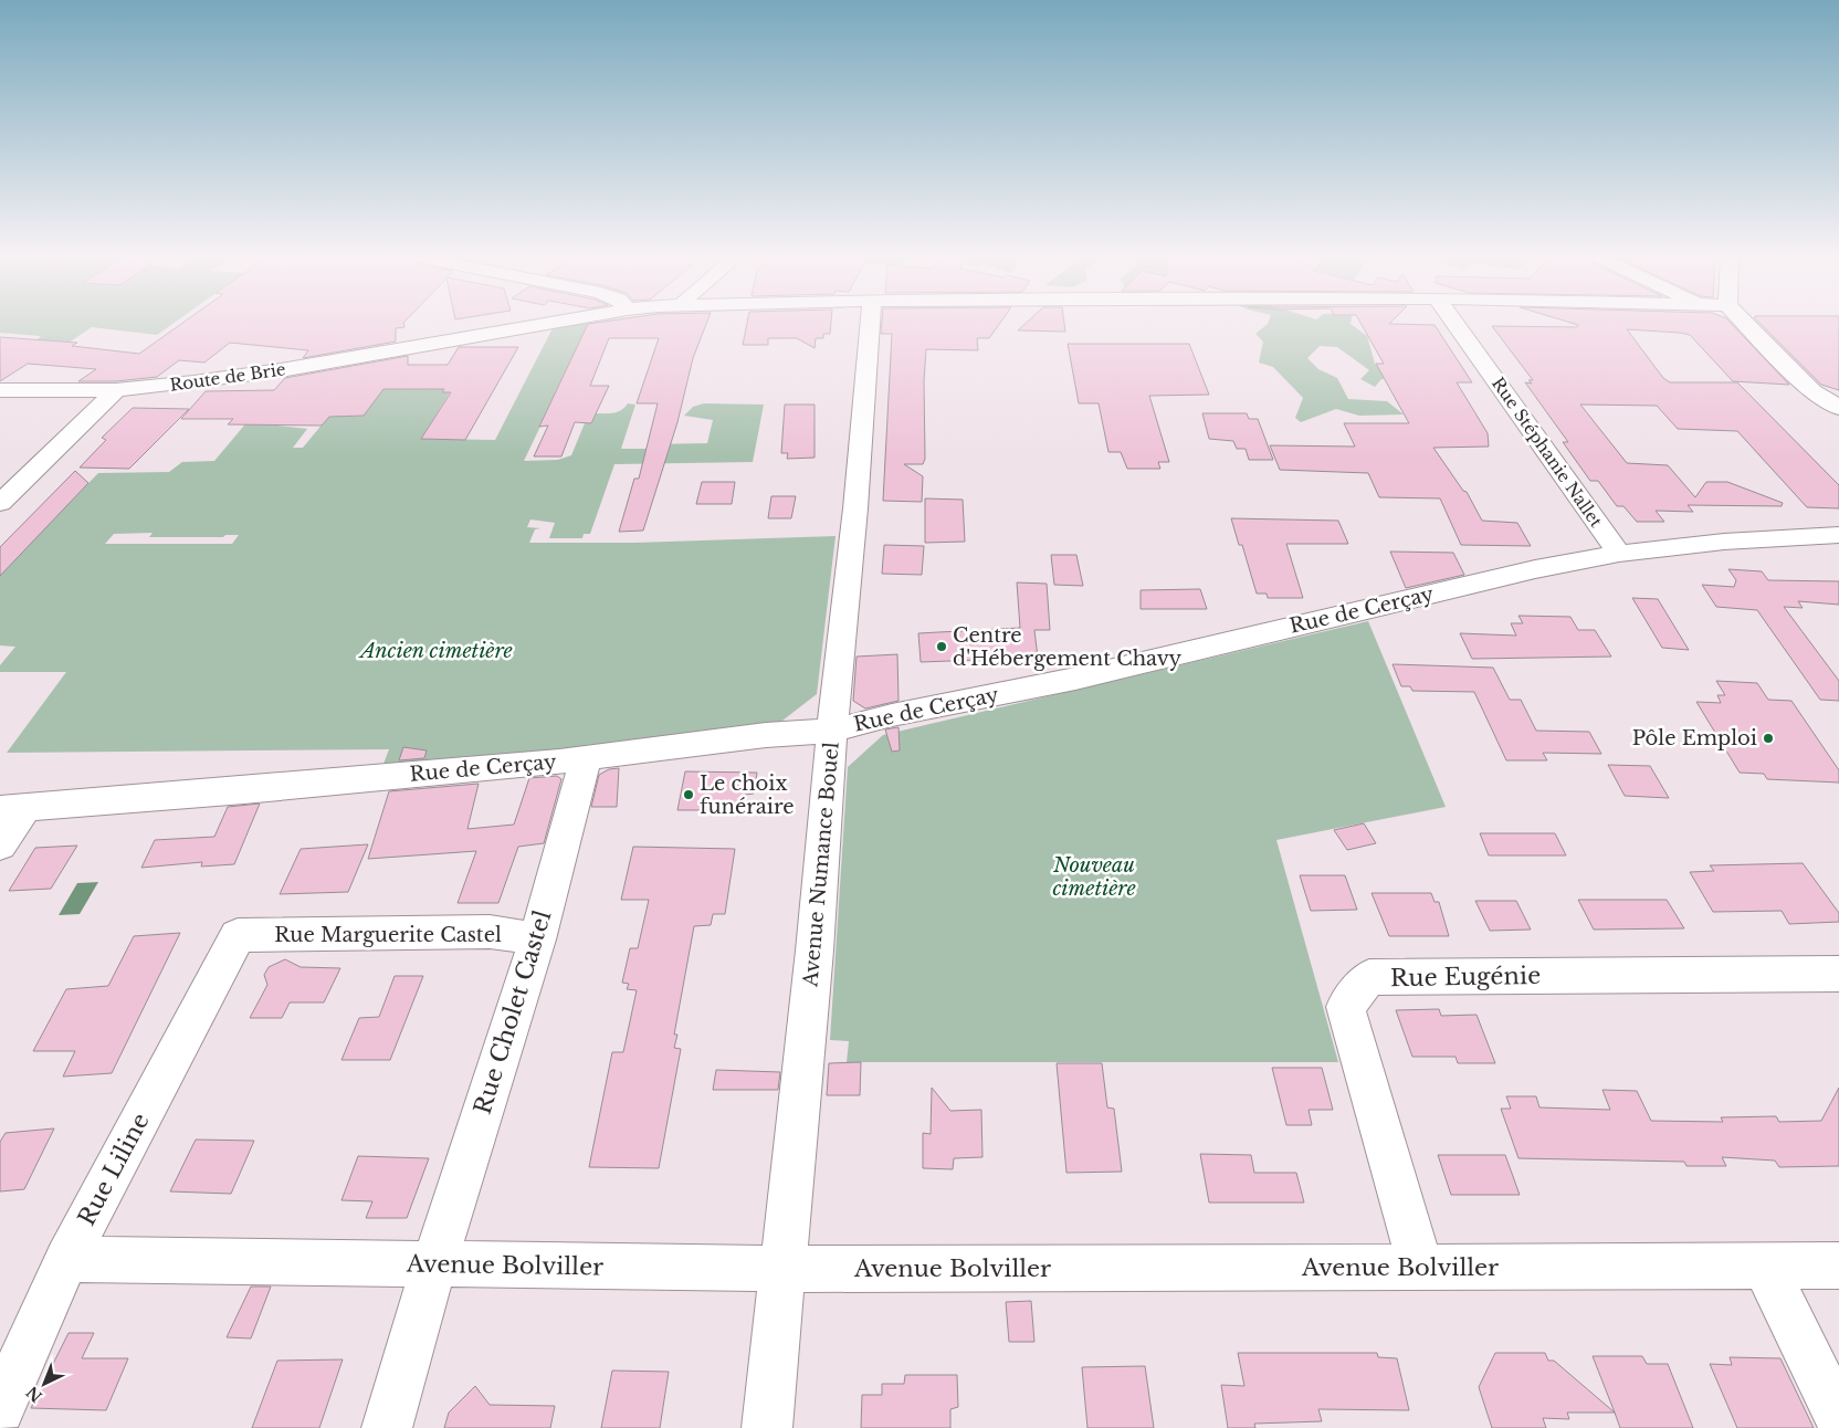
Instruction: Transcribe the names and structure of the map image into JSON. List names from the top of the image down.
{
  "streets": {
    "street": [
      "Route de Brie",
      "Rue Stéphanie Nallet",
      "Rue de Cerçay",
      "Avenue Numance Bouel",
      "Rue Marguerite Castel",
      "Rue Eugénie",
      "Rue Cholet Castel",
      "Rue Liline",
      "Avenue Bolviller"
    ]
  },
  "crossings": [
    ["Rue Stéphanie Nallet", "Rue de Cerçay"],
    ["Rue de Cerçay", "Avenue Numance Bouel"],
    ["Rue de Cerçay", "Rue Cholet Castel"],
    ["Avenue Numance Bouel", "Avenue Bolviller"],
    ["Rue Marguerite Castel", "Rue Cholet Castel"],
    ["Rue Marguerite Castel", "Rue Liline"],
    ["Rue Eugénie", "Avenue Bolviller"],
    ["Rue Cholet Castel", "Avenue Bolviller"],
    ["Rue Liline", "Avenue Bolviller"]
  ],
  "parks": ["Ancien cimetière", "Nouveau cimetière"],
  "places": ["Centre d'Hébergement Chavy", "Pôle Emploi", "Le choix funéraire"],
  "north": "bottom left"
}
